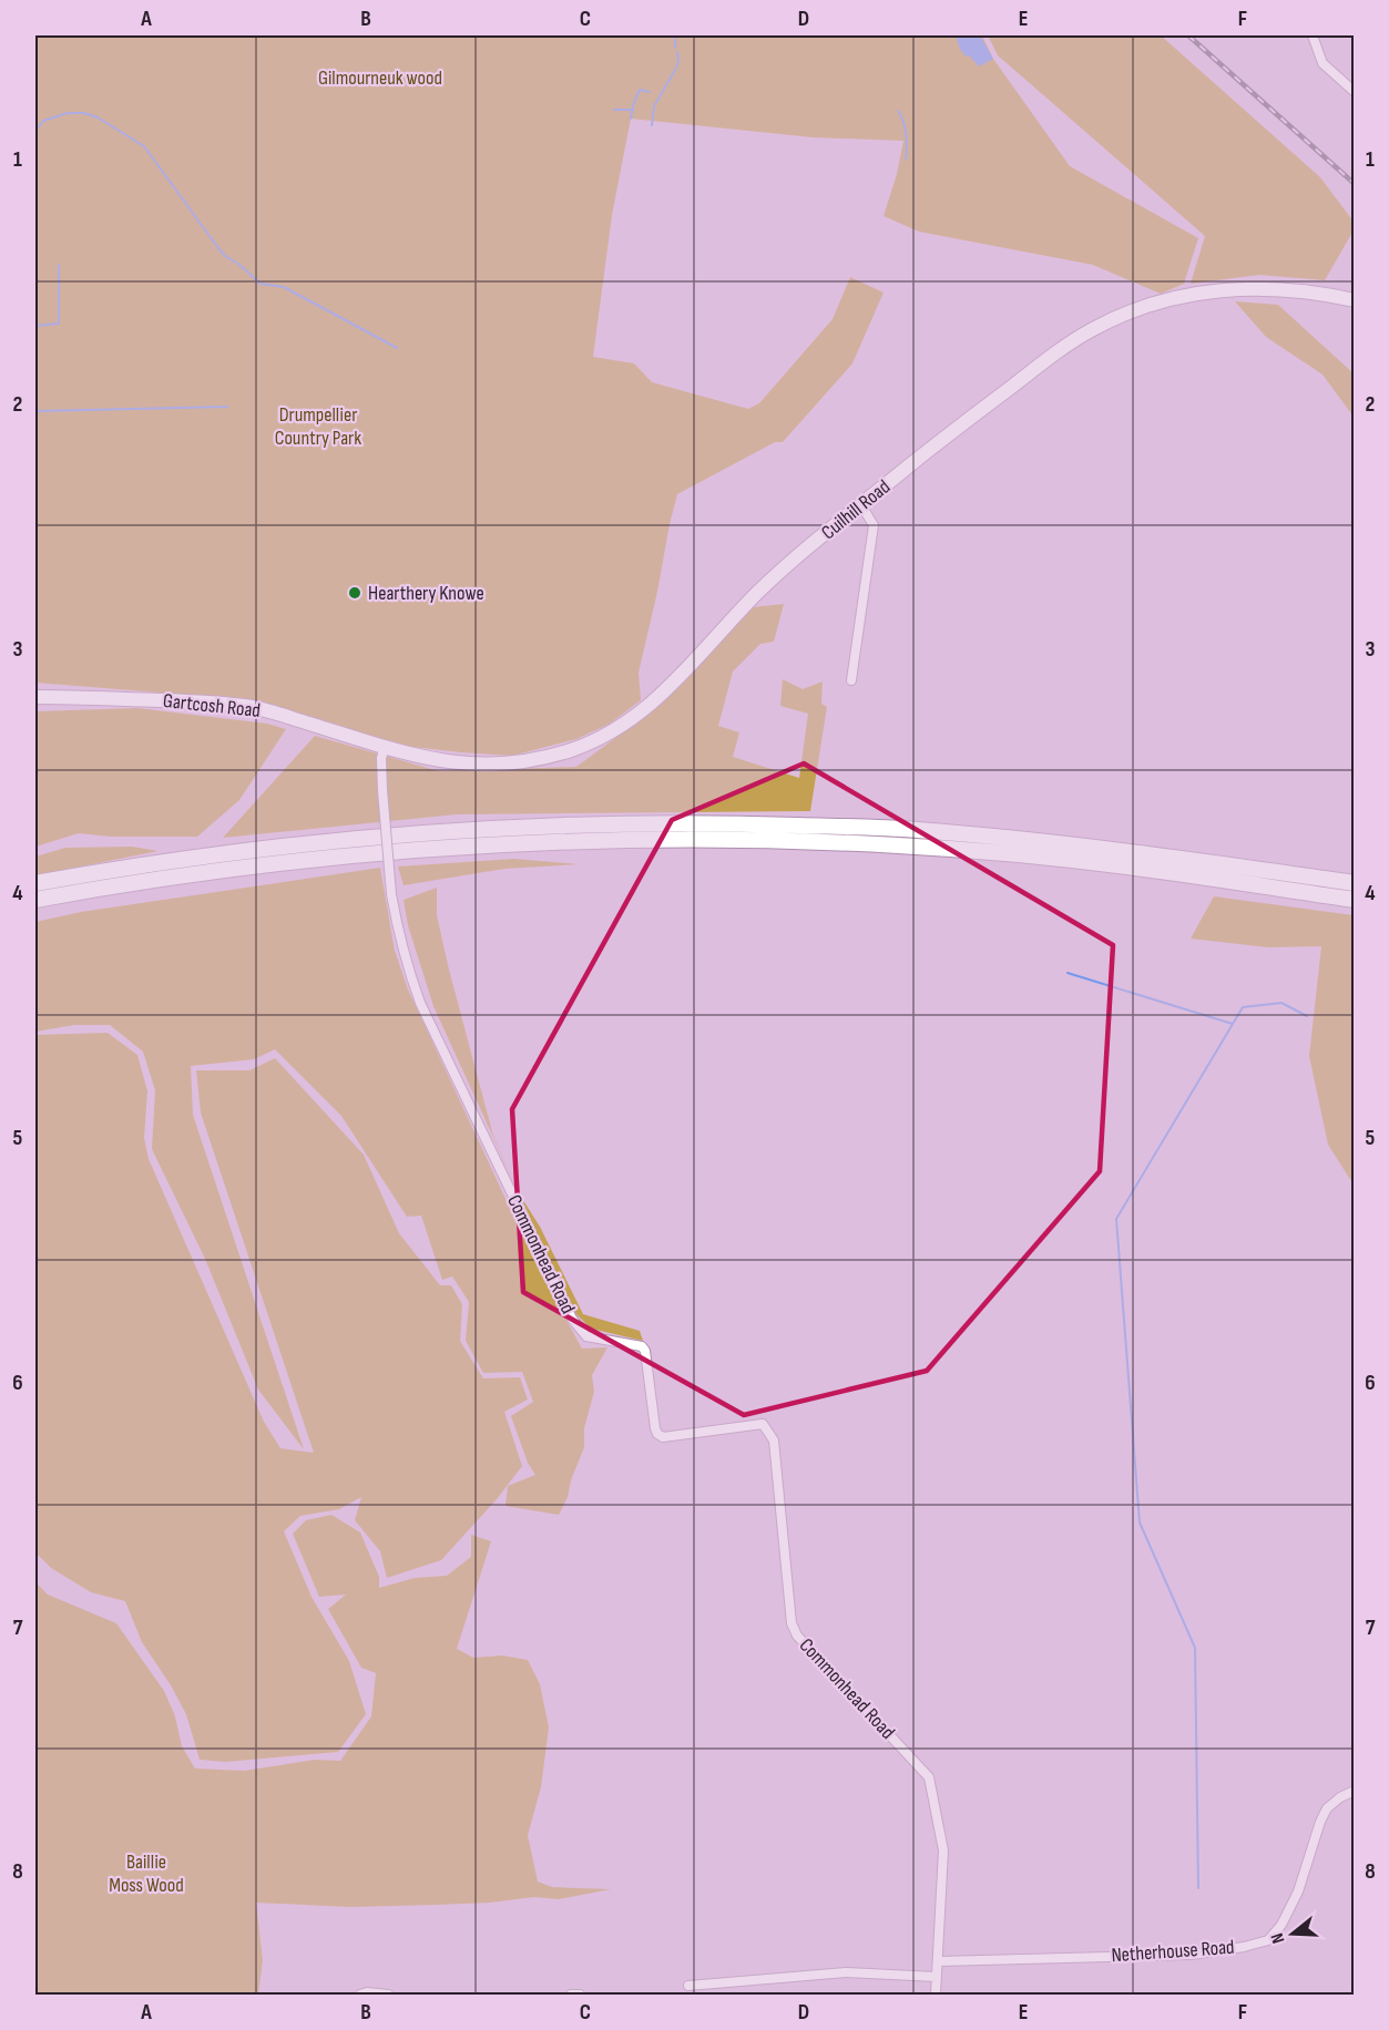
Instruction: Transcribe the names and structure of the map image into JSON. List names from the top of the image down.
{
  "streets": {
    "main road": ["Cuilhill Road", "Gartcosh Road"],
    "street": ["Commonhead Road", "Netherhouse Road"]
  },
  "crossings": [
    ["Cuilhill Road", "Gartcosh Road"],
    ["Cuilhill Road", "Commonhead Road"],
    ["Gartcosh Road", "Commonhead Road"],
    ["Commonhead Road", "Netherhouse Road"]
  ],
  "parks": ["Gilmourneuk wood", "Drumpellier Country Park", "Baillie Moss Wood"],
  "places": ["Hearthery Knowe"],
  "north": "left",
  "grid": {
    "columns": [
      "A",
      "B",
      "C",
      "D",
      "E",
      "F"
    ],
    "rows": [
      "1",
      "2",
      "3",
      "4",
      "5",
      "6",
      "7",
      "8"
    ]
  }
}
